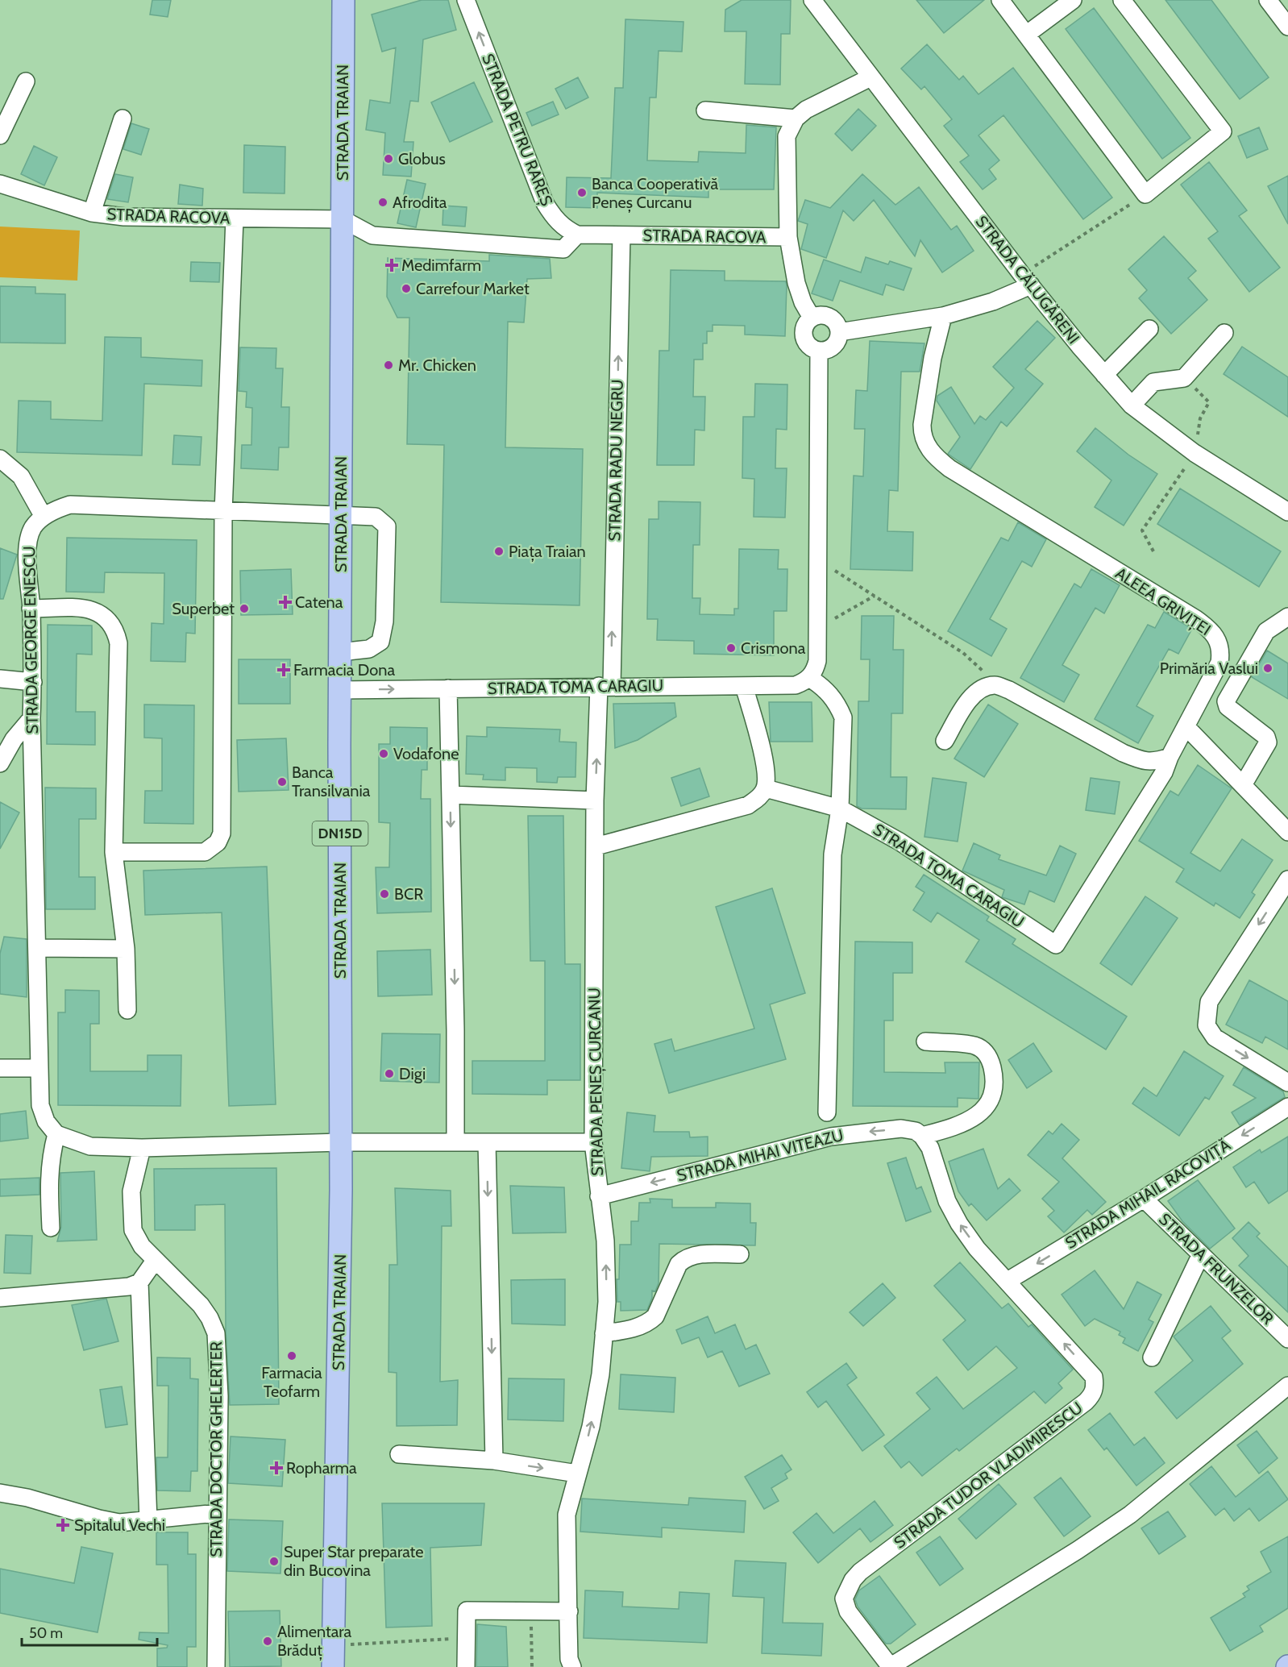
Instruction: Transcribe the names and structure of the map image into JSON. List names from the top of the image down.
{
  "streets": {
    "main road": ["STRADA TRAIAN", "DN15D"],
    "street": [
      "STRADA PETRU RAREȘ",
      "STRADA RACOVA",
      "STRADA CĂLUGĂRENI",
      "STRADA RADU NEGRU",
      "ALEEA GRIVIȚEI",
      "STRADA GEORGE ENESCU",
      "STRADA TOMA CARAGIU",
      "STRADA PENEȘ CURCANU",
      "STRADA MIHAI VITEAZU",
      "STRADA MIHAIL RACOVIȚĂ",
      "STRADA FRUNZELOR",
      "STRADA DOCTOR GHELERTER",
      "STRADA TUDOR VLADIMIRESCU"
    ]
  },
  "crossings": [
    ["STRADA TRAIAN", "STRADA RACOVA"],
    ["STRADA TRAIAN", "STRADA TOMA CARAGIU"],
    ["STRADA RACOVA", "STRADA RADU NEGRU"],
    ["STRADA RADU NEGRU", "STRADA TOMA CARAGIU"],
    ["STRADA RADU NEGRU", "STRADA PENEȘ CURCANU"],
    ["ALEEA GRIVIȚEI", "STRADA TOMA CARAGIU"],
    ["STRADA TOMA CARAGIU", "STRADA PENEȘ CURCANU"],
    ["STRADA PENEȘ CURCANU", "STRADA MIHAI VITEAZU"],
    ["STRADA MIHAI VITEAZU", "STRADA TUDOR VLADIMIRESCU"],
    ["STRADA MIHAIL RACOVIȚĂ", "STRADA FRUNZELOR"],
    ["STRADA MIHAIL RACOVIȚĂ", "STRADA TUDOR VLADIMIRESCU"]
  ],
  "one_way": [
    "STRADA PETRU RAREȘ",
    "STRADA RADU NEGRU",
    "STRADA MIHAI VITEAZU",
    "STRADA MIHAIL RACOVIȚĂ"
  ],
  "places": {
    "other": [
      "Globus",
      "Banca Cooperativă Peneș Curcanu",
      "Afrodita",
      "Carrefour Market",
      "Mr. Chicken",
      "Piața Traian",
      "Superbet",
      "Crismona",
      "Primăria Vaslui",
      "Vodafone",
      "Banca Transilvania",
      "BCR",
      "Digi",
      "Farmacia Teofarm",
      "Super Star preparate din Bucovina",
      "Alimentara Brăduț"
    ],
    "health": [
      "Medimfarm",
      "Catena",
      "Farmacia Dona",
      "Ropharma",
      "Spitalul Vechi"
    ]
  },
  "scale_bar": "50 m"
}
